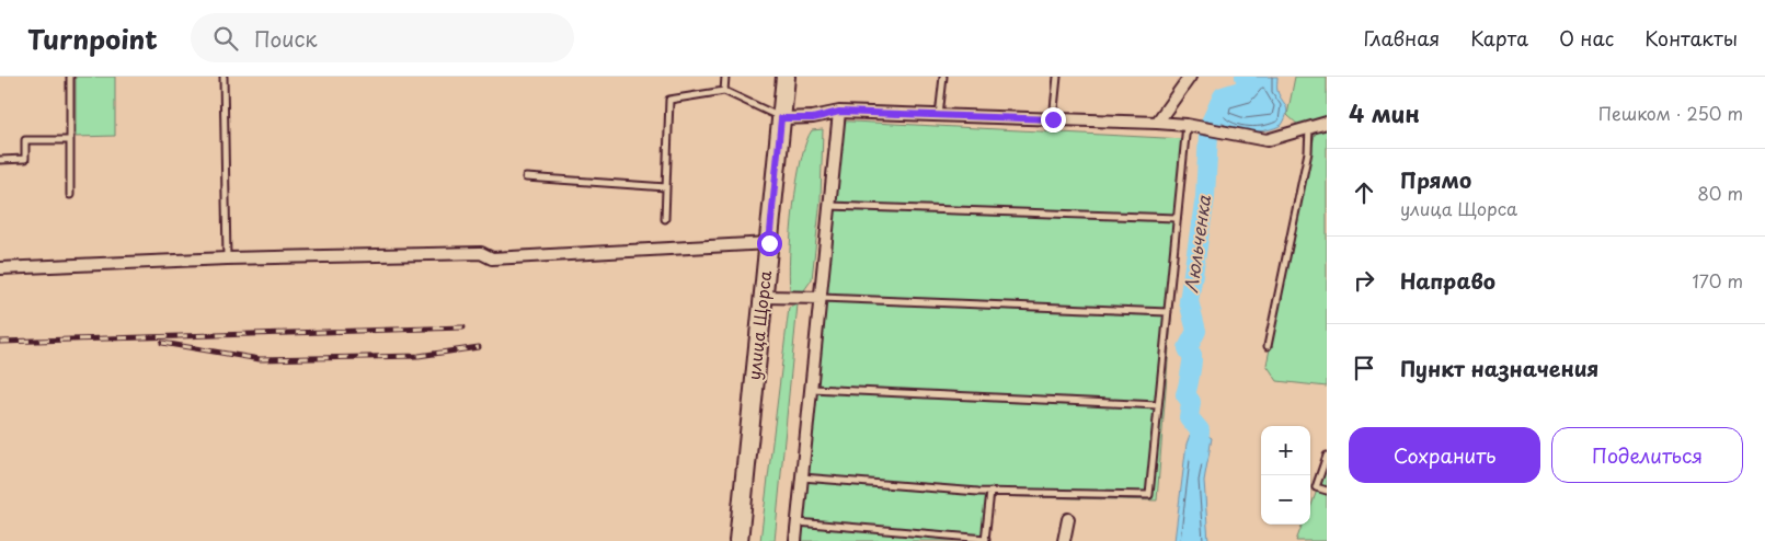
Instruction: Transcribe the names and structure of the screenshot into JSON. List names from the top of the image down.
{
  "streets": {
    "main road": ["улица Щорса"]
  },
  "water": ["Люльченка"],
  "page": {
    "header": "Turnpoint",
    "search": "Поиск",
    "nav": [
      "Главная",
      "Карта",
      "О нас",
      "Контакты"
    ],
    "heading": ["4 мин", "Пешком · 250 m"],
    "list": [
      ["Прямо", "улица Щорса", "80 m"],
      ["Направо", "170 m"],
      "Пункт назначения"
    ],
    "buttons": ["Сохранить", "Поделиться"],
    "map_buttons": ["+", "−"]
  }
}
